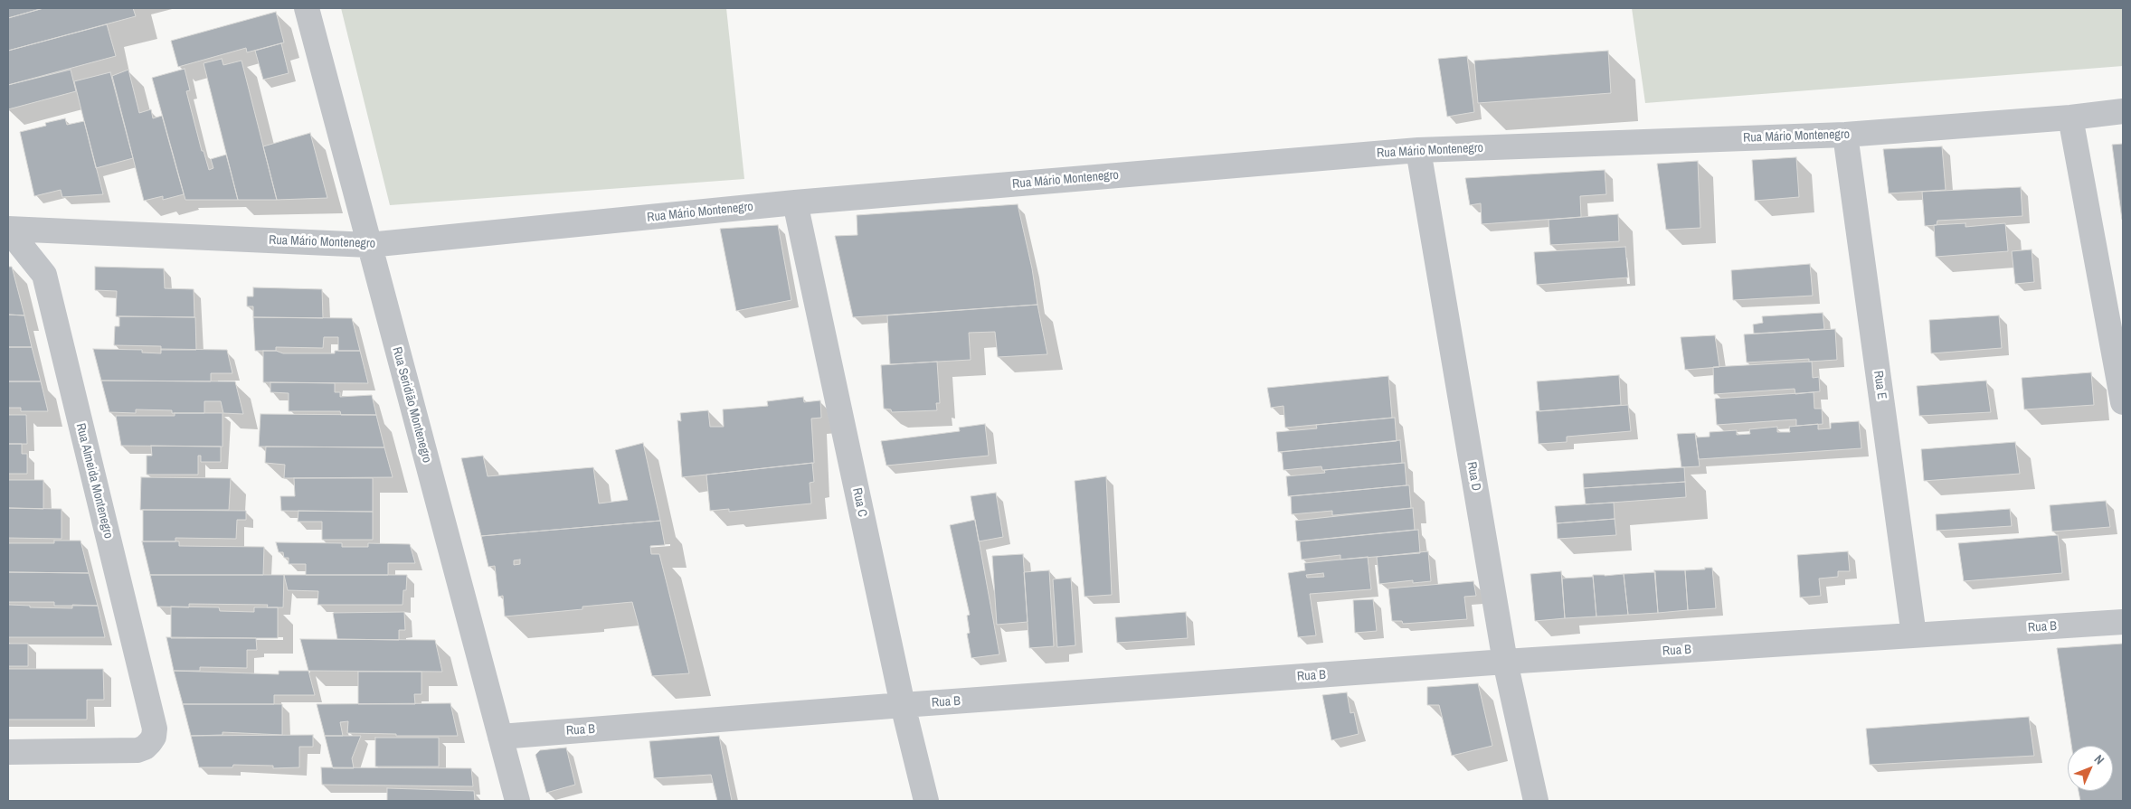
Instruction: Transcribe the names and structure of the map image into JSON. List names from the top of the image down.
{
  "streets": {
    "street": [
      "Rua Mário Montenegro",
      "Rua E",
      "Rua Seridião Montenegro",
      "Rua D",
      "Rua Almeida Montenegro",
      "Rua C",
      "Rua B"
    ]
  },
  "crossings": [
    ["Rua Mário Montenegro", "Rua E"],
    ["Rua Mário Montenegro", "Rua Seridião Montenegro"],
    ["Rua Mário Montenegro", "Rua D"],
    ["Rua Mário Montenegro", "Rua Almeida Montenegro"],
    ["Rua Mário Montenegro", "Rua C"],
    ["Rua E", "Rua B"],
    ["Rua Seridião Montenegro", "Rua B"],
    ["Rua D", "Rua B"],
    ["Rua C", "Rua B"]
  ],
  "north": "top right"
}
